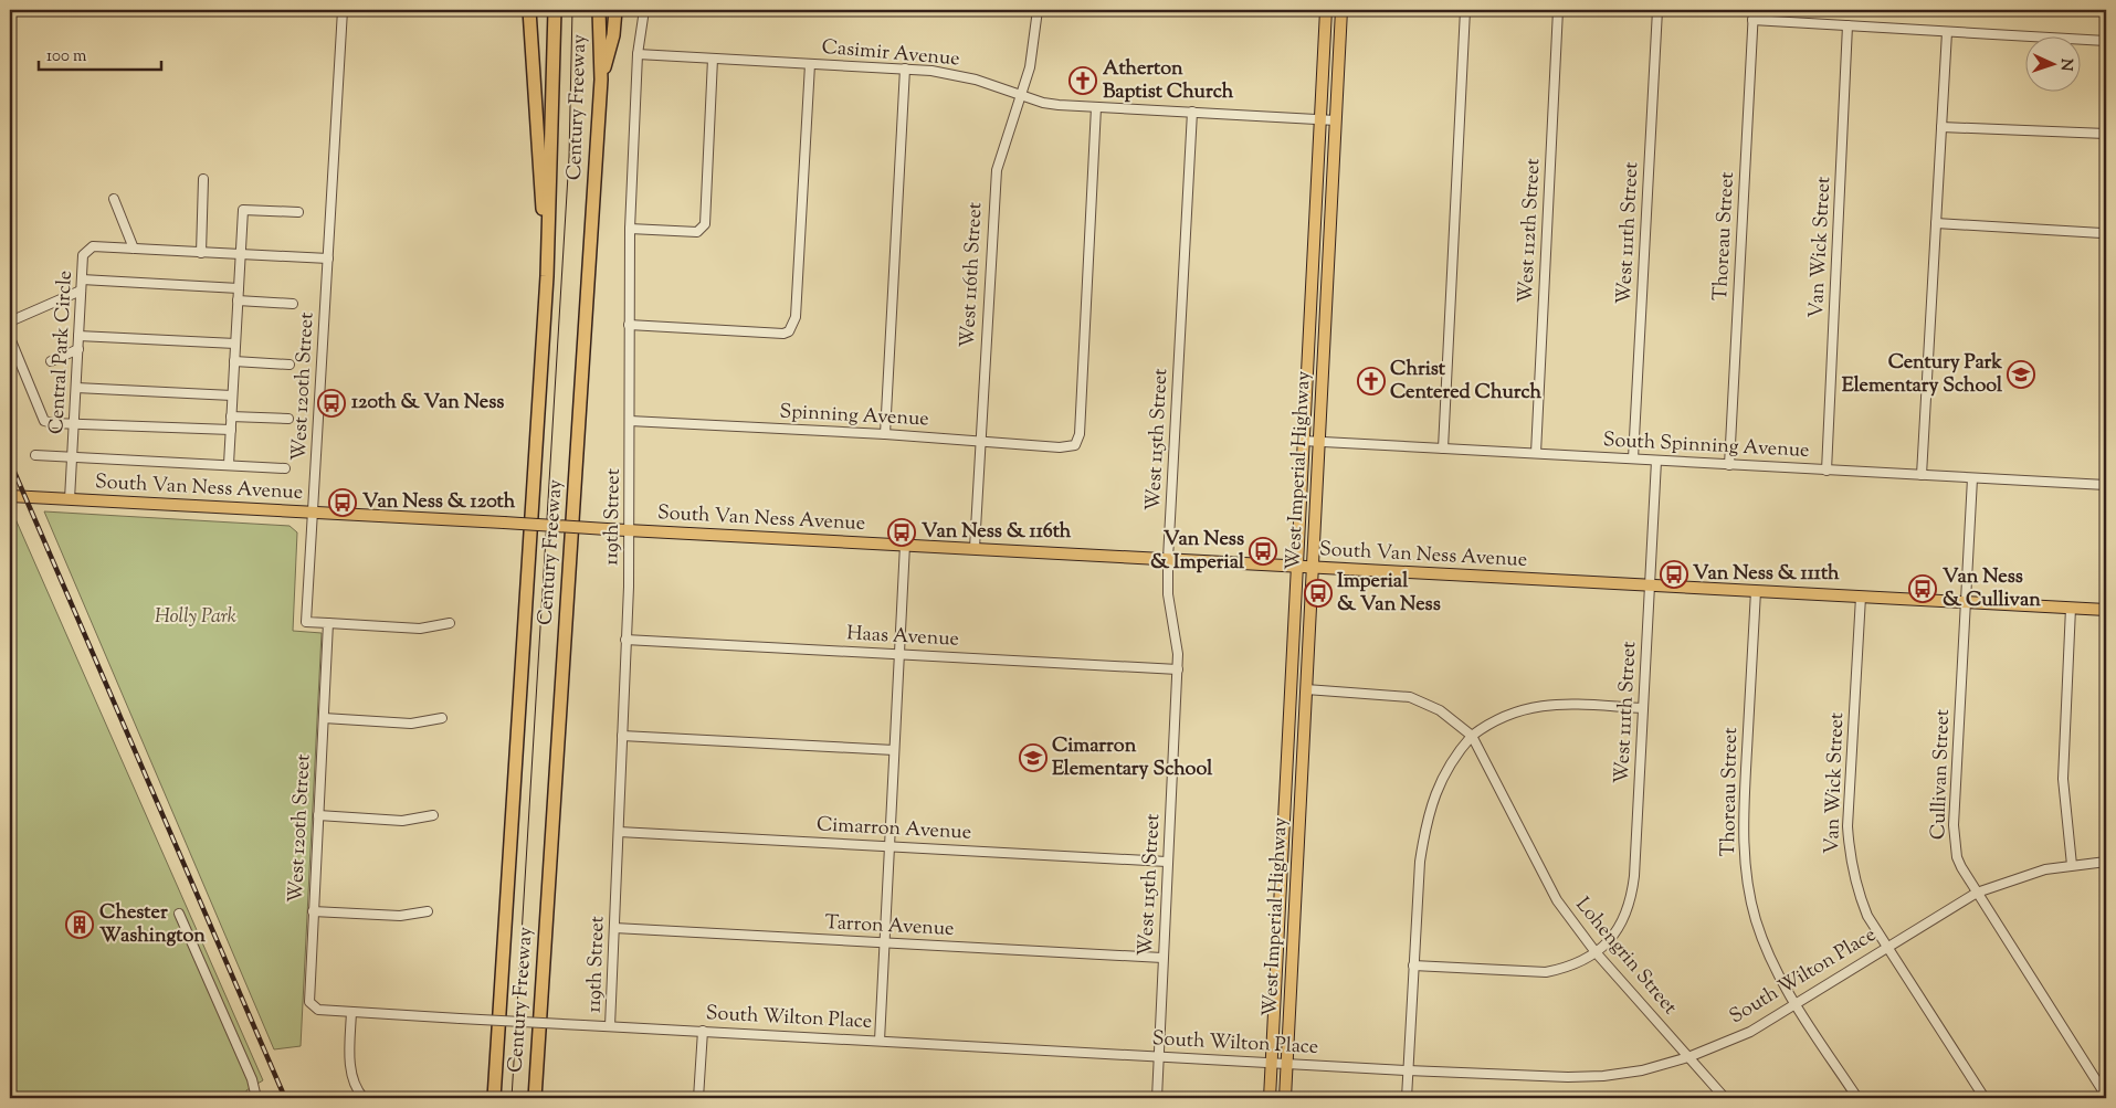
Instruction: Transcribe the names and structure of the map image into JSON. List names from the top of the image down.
{
  "streets": {
    "highway": ["Century Freeway"],
    "main road": ["West Imperial Highway", "South Van Ness Avenue"],
    "street": [
      "Casimir Avenue",
      "West 112th Street",
      "West 111th Street",
      "Thoreau Street",
      "Van Wick Street",
      "West 116th Street",
      "Central Park Circle",
      "West 120th Street",
      "Spinning Avenue",
      "West 115th Street",
      "South Spinning Avenue",
      "119th Street",
      "Haas Avenue",
      "Cullivan Street",
      "Cimarron Avenue",
      "Tarron Avenue",
      "Lohengrin Street",
      "South Wilton Place"
    ]
  },
  "crossings": [
    ["Casimir Avenue", "West 116th Street"],
    ["Casimir Avenue", "Spinning Avenue"],
    ["Casimir Avenue", "West 115th Street"],
    ["Casimir Avenue", "West Imperial Highway"],
    ["Casimir Avenue", "119th Street"],
    ["West 112th Street", "South Spinning Avenue"],
    ["West 111th Street", "South Spinning Avenue"],
    ["West 111th Street", "South Van Ness Avenue"],
    ["West 111th Street", "Lohengrin Street"],
    ["Thoreau Street", "South Spinning Avenue"],
    ["Thoreau Street", "South Van Ness Avenue"],
    ["Thoreau Street", "South Wilton Place"],
    ["Van Wick Street", "South Spinning Avenue"],
    ["Van Wick Street", "South Van Ness Avenue"],
    ["Van Wick Street", "South Wilton Place"],
    ["West 116th Street", "Spinning Avenue"],
    ["West 116th Street", "South Van Ness Avenue"],
    ["Central Park Circle", "West 120th Street"],
    ["Central Park Circle", "South Van Ness Avenue"],
    ["West 120th Street", "South Van Ness Avenue"],
    ["West 120th Street", "South Wilton Place"],
    ["Spinning Avenue", "119th Street"],
    ["West 115th Street", "South Van Ness Avenue"],
    ["West 115th Street", "Haas Avenue"],
    ["West 115th Street", "Cimarron Avenue"],
    ["West 115th Street", "Tarron Avenue"],
    ["West 115th Street", "South Wilton Place"],
    ["South Spinning Avenue", "West Imperial Highway"],
    ["South Spinning Avenue", "Cullivan Street"],
    ["West Imperial Highway", "South Van Ness Avenue"],
    ["West Imperial Highway", "South Wilton Place"],
    ["South Van Ness Avenue", "119th Street"],
    ["South Van Ness Avenue", "Cullivan Street"],
    ["119th Street", "Haas Avenue"],
    ["119th Street", "Cimarron Avenue"],
    ["119th Street", "Tarron Avenue"],
    ["119th Street", "South Wilton Place"],
    ["Cullivan Street", "South Wilton Place"],
    ["Lohengrin Street", "South Wilton Place"]
  ],
  "parks": ["Holly Park"],
  "places": {
    "church": ["Atherton Baptist Church", "Christ Centered Church"],
    "school or university": ["Century Park Elementary School", "Cimarron Elementary School"],
    "bus stop": [
      "120th & Van Ness",
      "Van Ness & 120th",
      "Van Ness & 116th",
      "Van Ness & Imperial",
      "Van Ness & 111th",
      "Van Ness & Cullivan",
      "Imperial & Van Ness"
    ],
    "building": ["Chester Washington"]
  },
  "scale_bar": "100 m",
  "north": "right"
}
